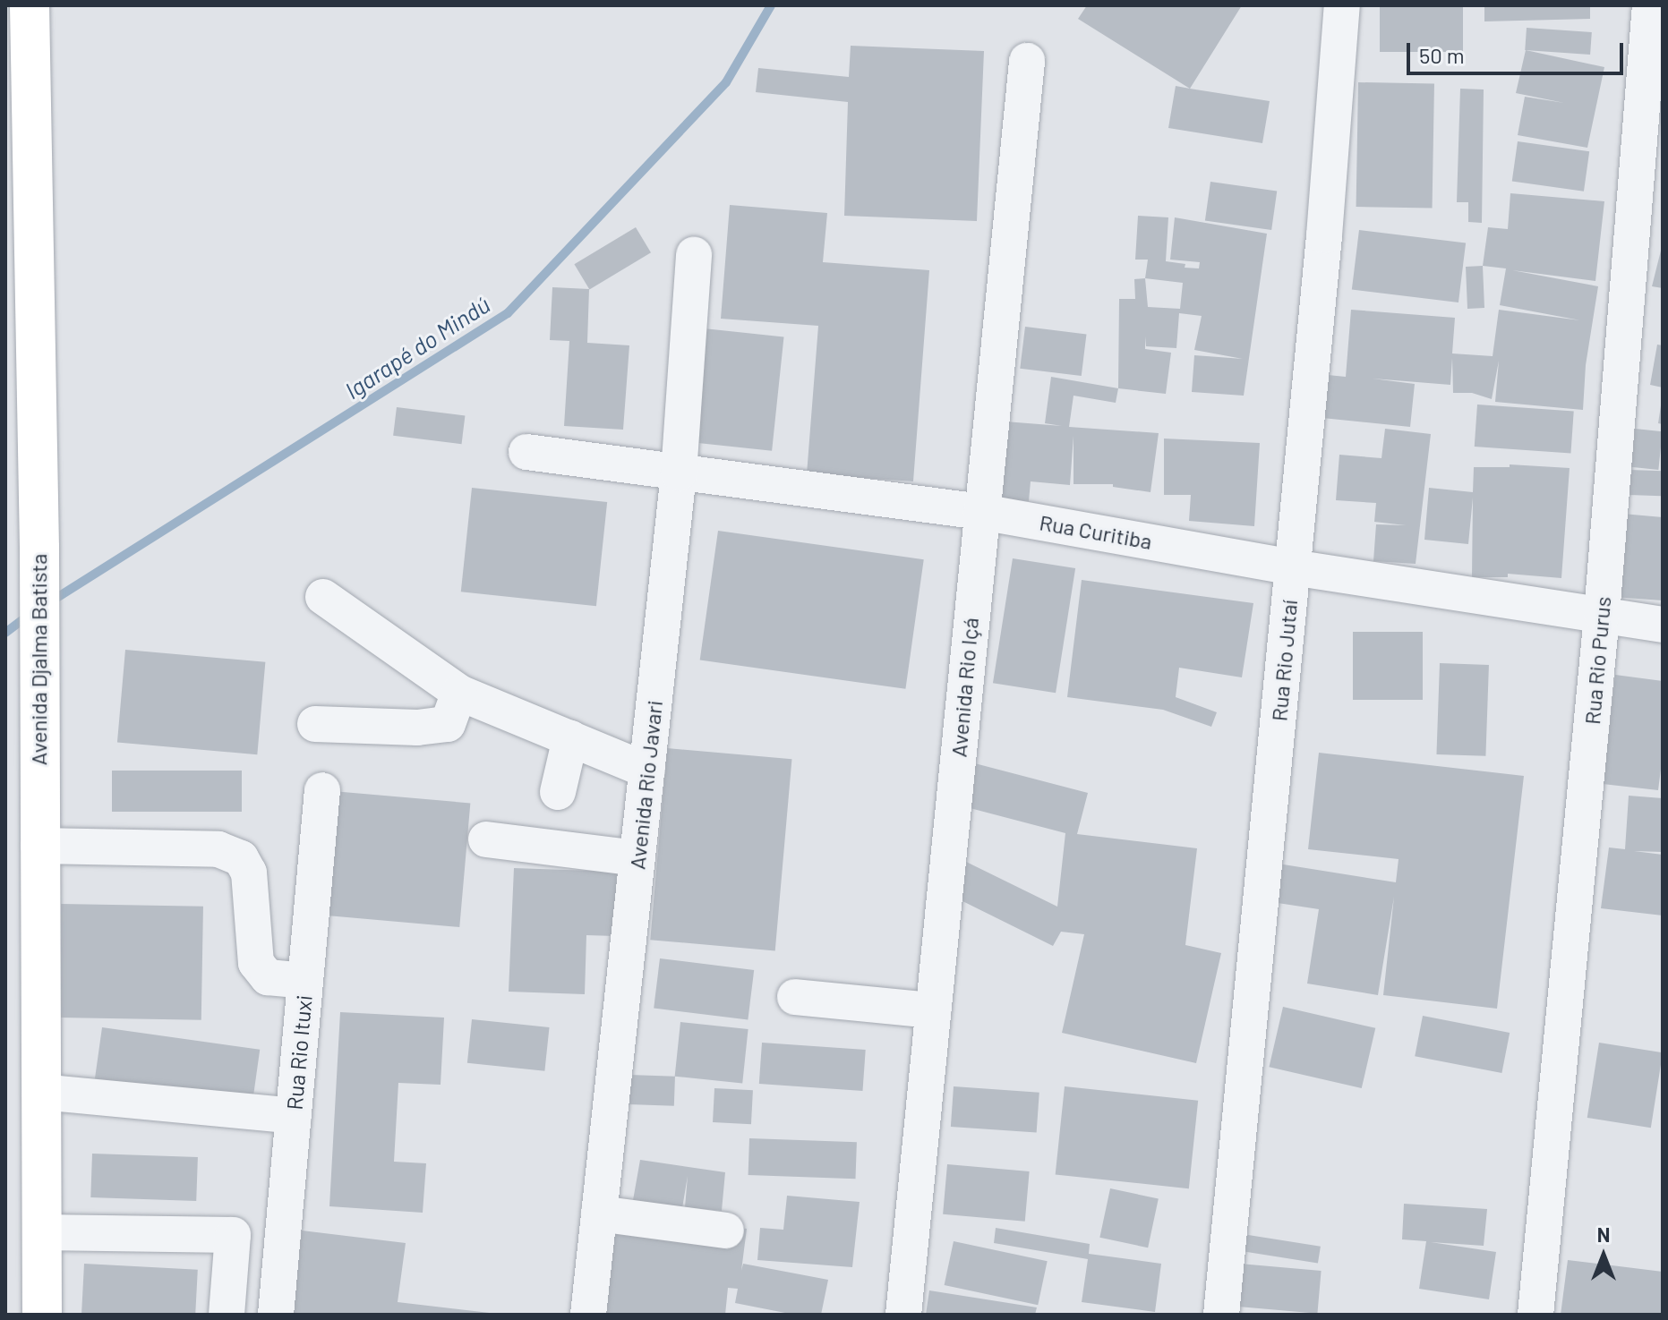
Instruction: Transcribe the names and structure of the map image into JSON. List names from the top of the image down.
{
  "streets": {
    "main road": ["Avenida Djalma Batista"],
    "street": [
      "Rua Curitiba",
      "Rua Rio Jutaí",
      "Rua Rio Purus",
      "Avenida Rio Içá",
      "Avenida Rio Javari",
      "Rua Rio Ituxi"
    ]
  },
  "crossings": [
    ["Rua Curitiba", "Rua Rio Jutaí"],
    ["Rua Curitiba", "Rua Rio Purus"],
    ["Rua Curitiba", "Avenida Rio Içá"],
    ["Rua Curitiba", "Avenida Rio Javari"]
  ],
  "water": ["Igarapé do Mindú"],
  "scale_bar": "50 m",
  "north": "top"
}
